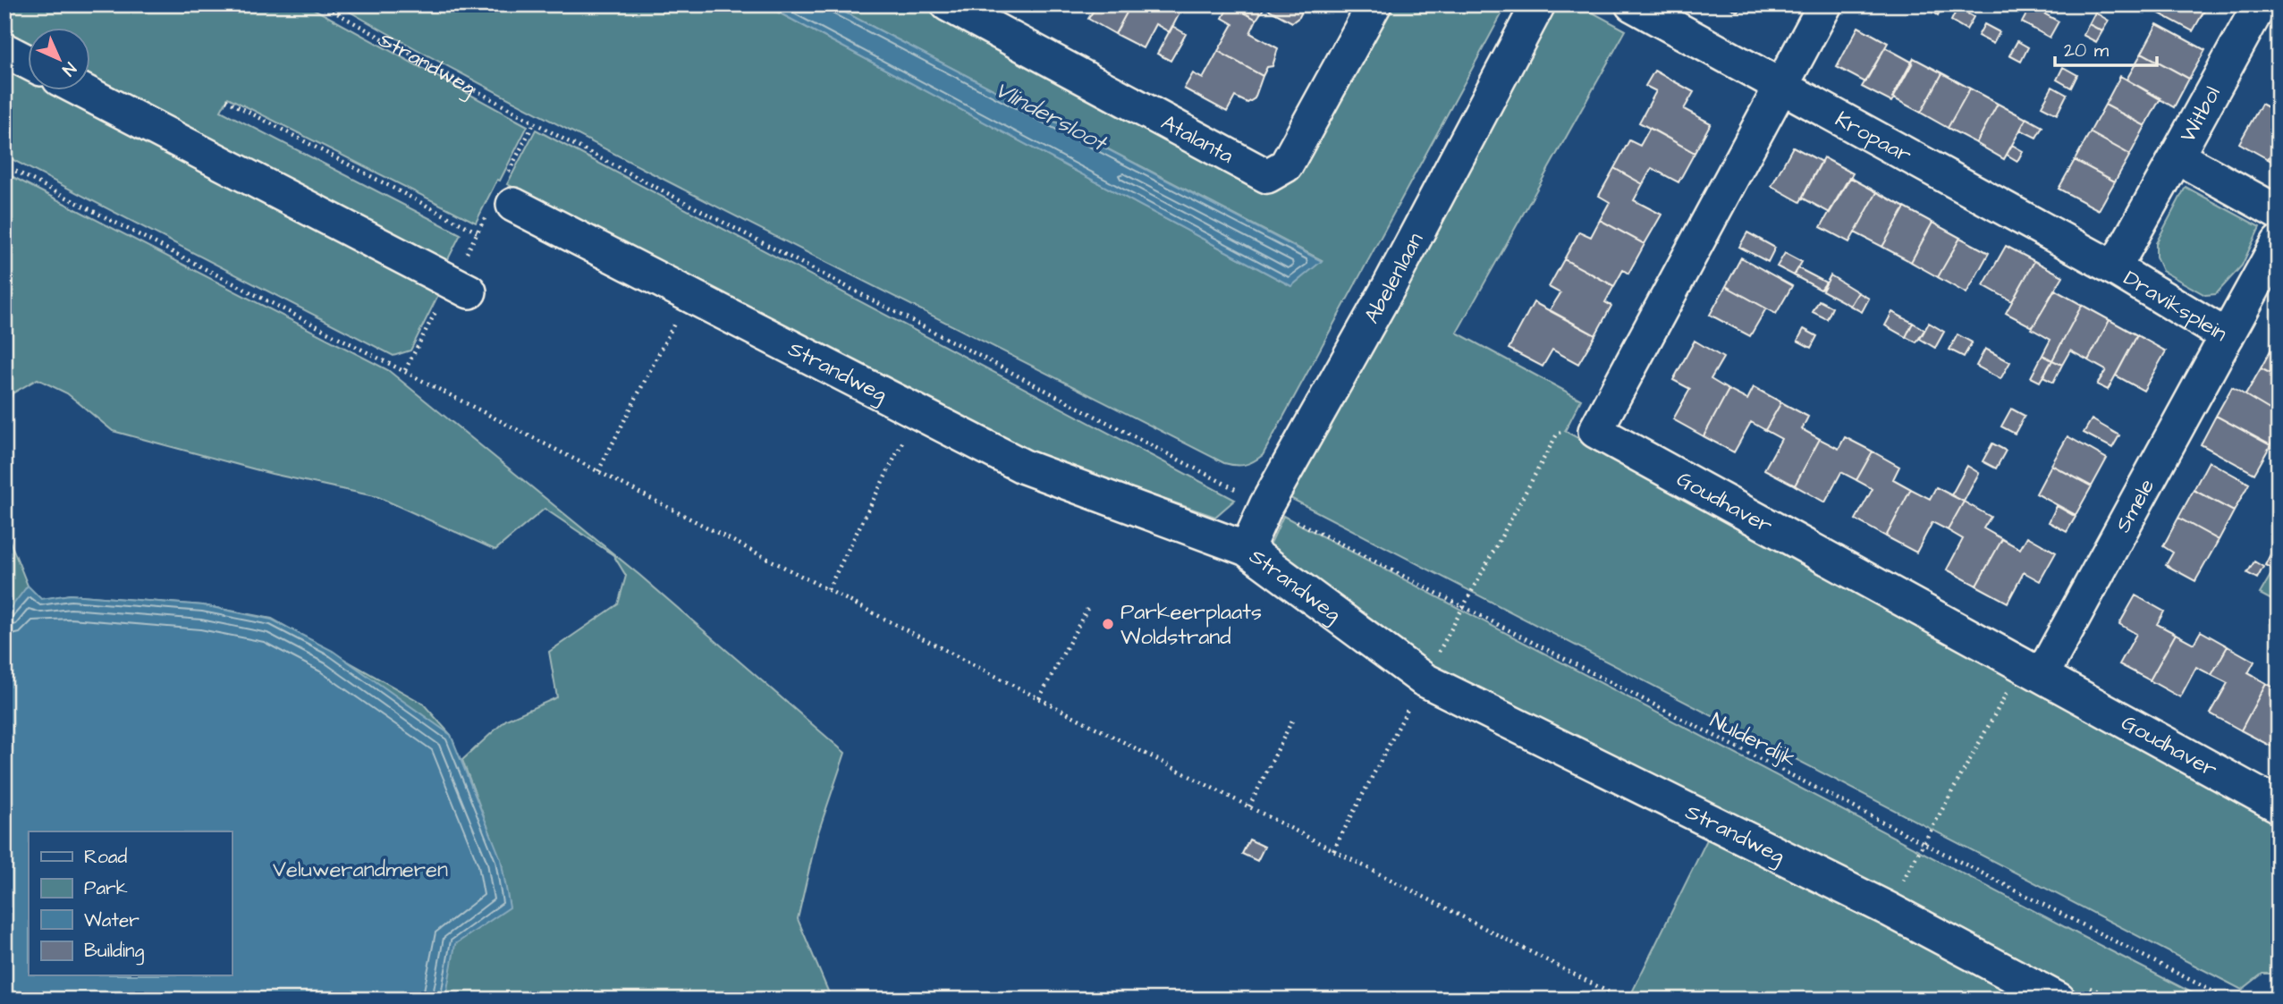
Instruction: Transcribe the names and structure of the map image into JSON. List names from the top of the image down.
{
  "streets": {
    "street": [
      "Strandweg",
      "Witbol",
      "Kropaar",
      "Atalanta",
      "Abelenlaan",
      "Draviksplein",
      "Goudhaver",
      "Smele"
    ],
    "path": ["Nulderdijk"]
  },
  "crossings": [
    ["Strandweg", "Abelenlaan"],
    ["Strandweg", "Nulderdijk"],
    ["Witbol", "Draviksplein"],
    ["Kropaar", "Draviksplein"],
    ["Abelenlaan", "Nulderdijk"],
    ["Draviksplein", "Smele"],
    ["Goudhaver", "Smele"]
  ],
  "water": ["Vlindersloot"],
  "parks": ["Veluwerandmeren"],
  "places": ["Parkeerplaats Woldstrand"],
  "legend": [
    "Road",
    "Park",
    "Water",
    "Building"
  ],
  "scale_bar": "20 m",
  "north": "bottom right"
}
